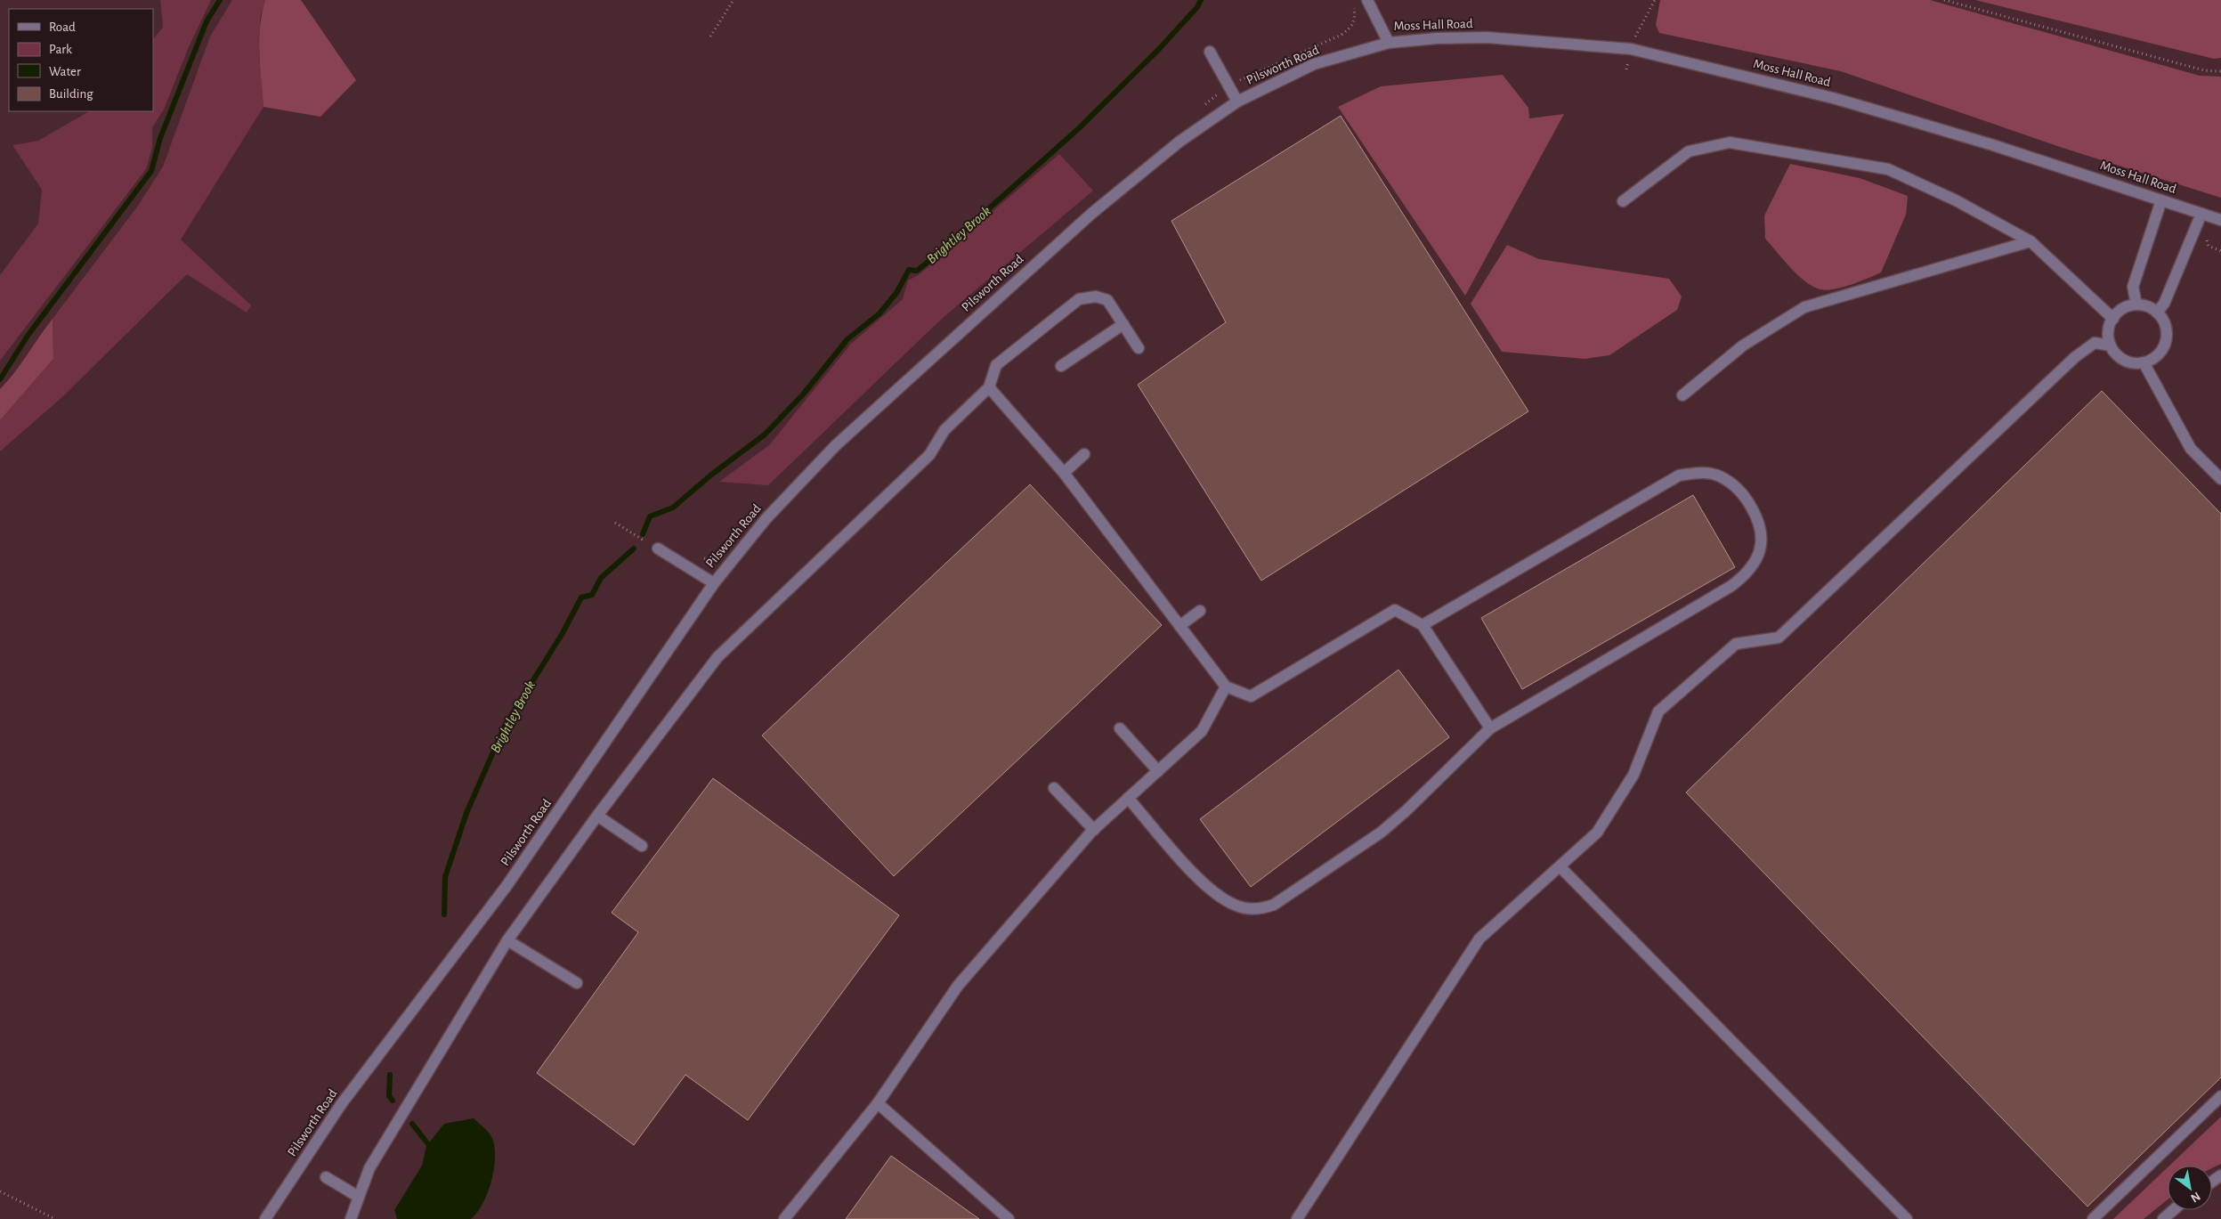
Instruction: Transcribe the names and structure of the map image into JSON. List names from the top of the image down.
{
  "streets": {
    "street": ["Moss Hall Road", "Pilsworth Road"]
  },
  "crossings": [
    ["Moss Hall Road", "Pilsworth Road"]
  ],
  "water": ["Brightley Brook"],
  "legend": [
    "Road",
    "Park",
    "Water",
    "Building"
  ],
  "north": "bottom right"
}
